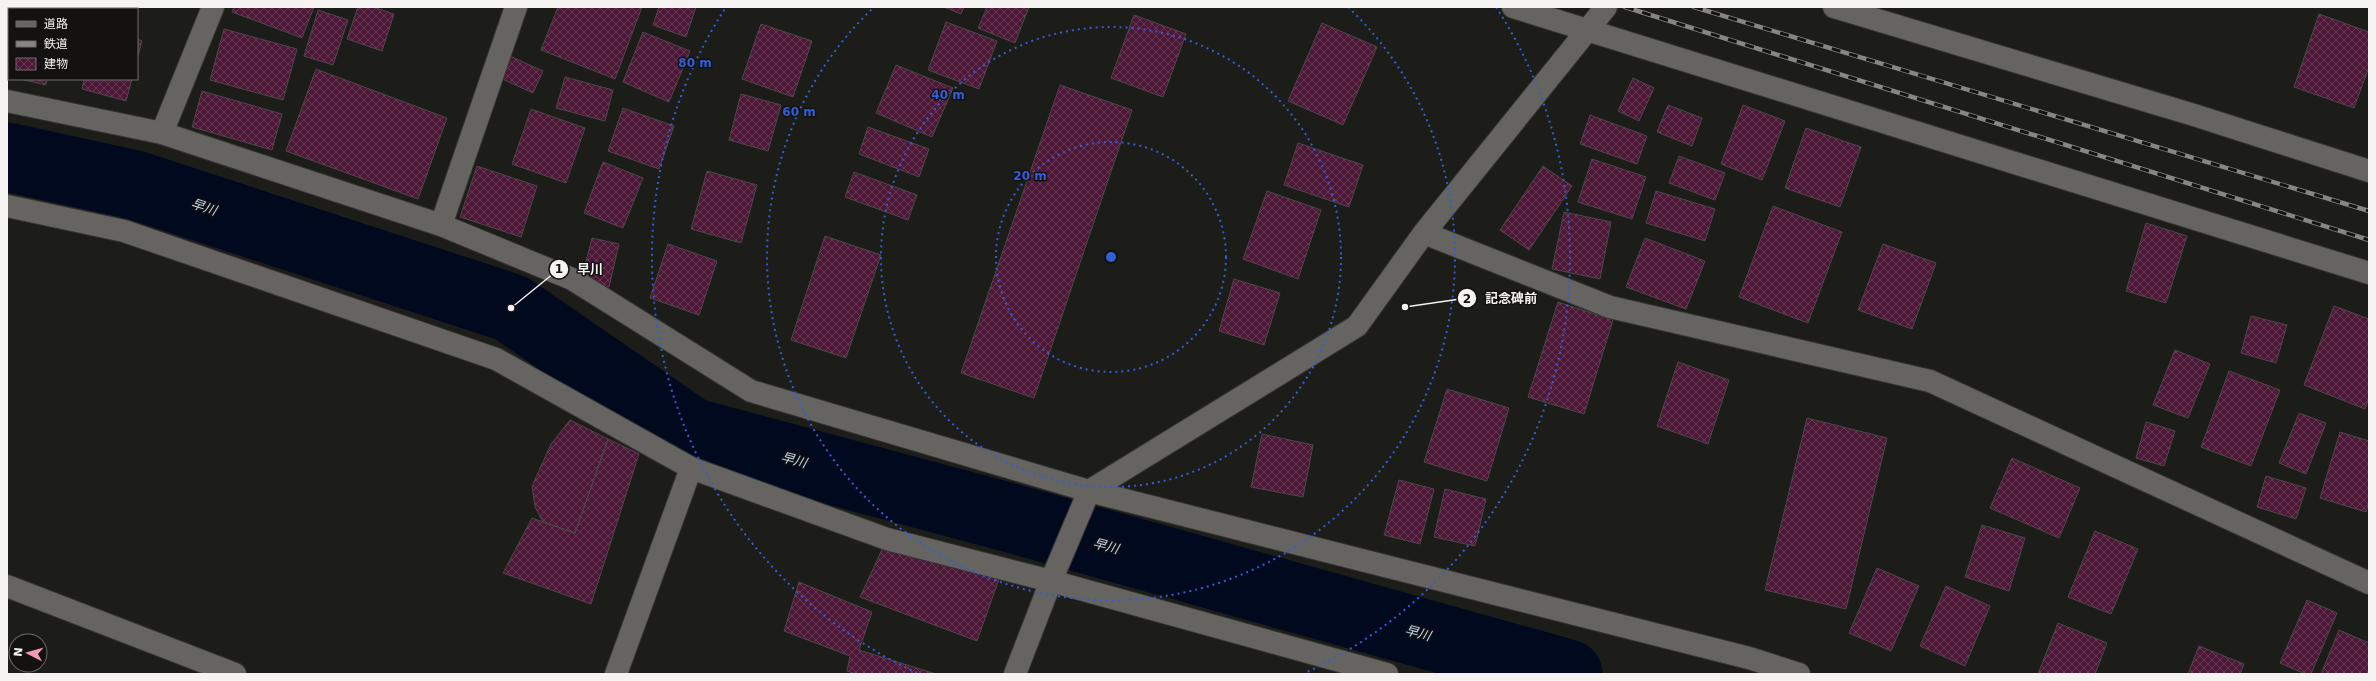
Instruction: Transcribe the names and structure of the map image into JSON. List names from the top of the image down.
{
  "water": ["早川"],
  "places": ["記念碑前", "早川"],
  "legend": ["道路", "鉄道", "建物"],
  "north": "left",
  "rings": [
    "80 m",
    "40 m",
    "60 m",
    "20 m"
  ]
}
